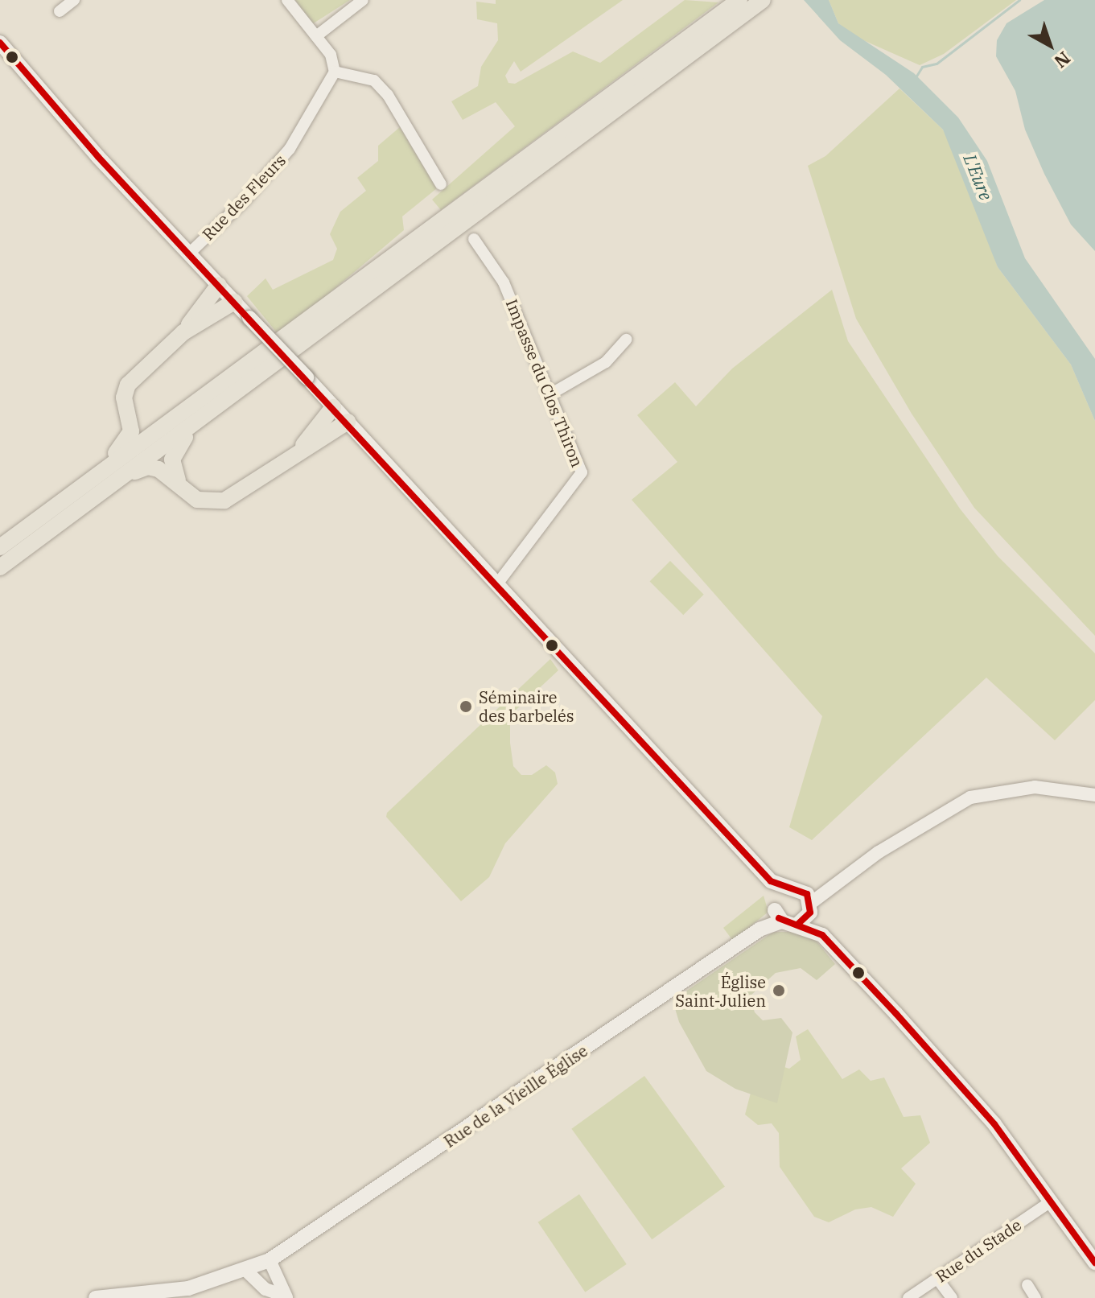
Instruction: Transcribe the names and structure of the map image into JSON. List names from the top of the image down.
{
  "streets": {
    "main road": ["Rue de la Vieille Église"],
    "street": ["Rue des Fleurs", "Impasse du Clos Thiron", "Rue du Stade"]
  },
  "water": ["L'Eure"],
  "places": ["Séminaire des barbelés", "Église Saint-Julien"],
  "north": "bottom right"
}
